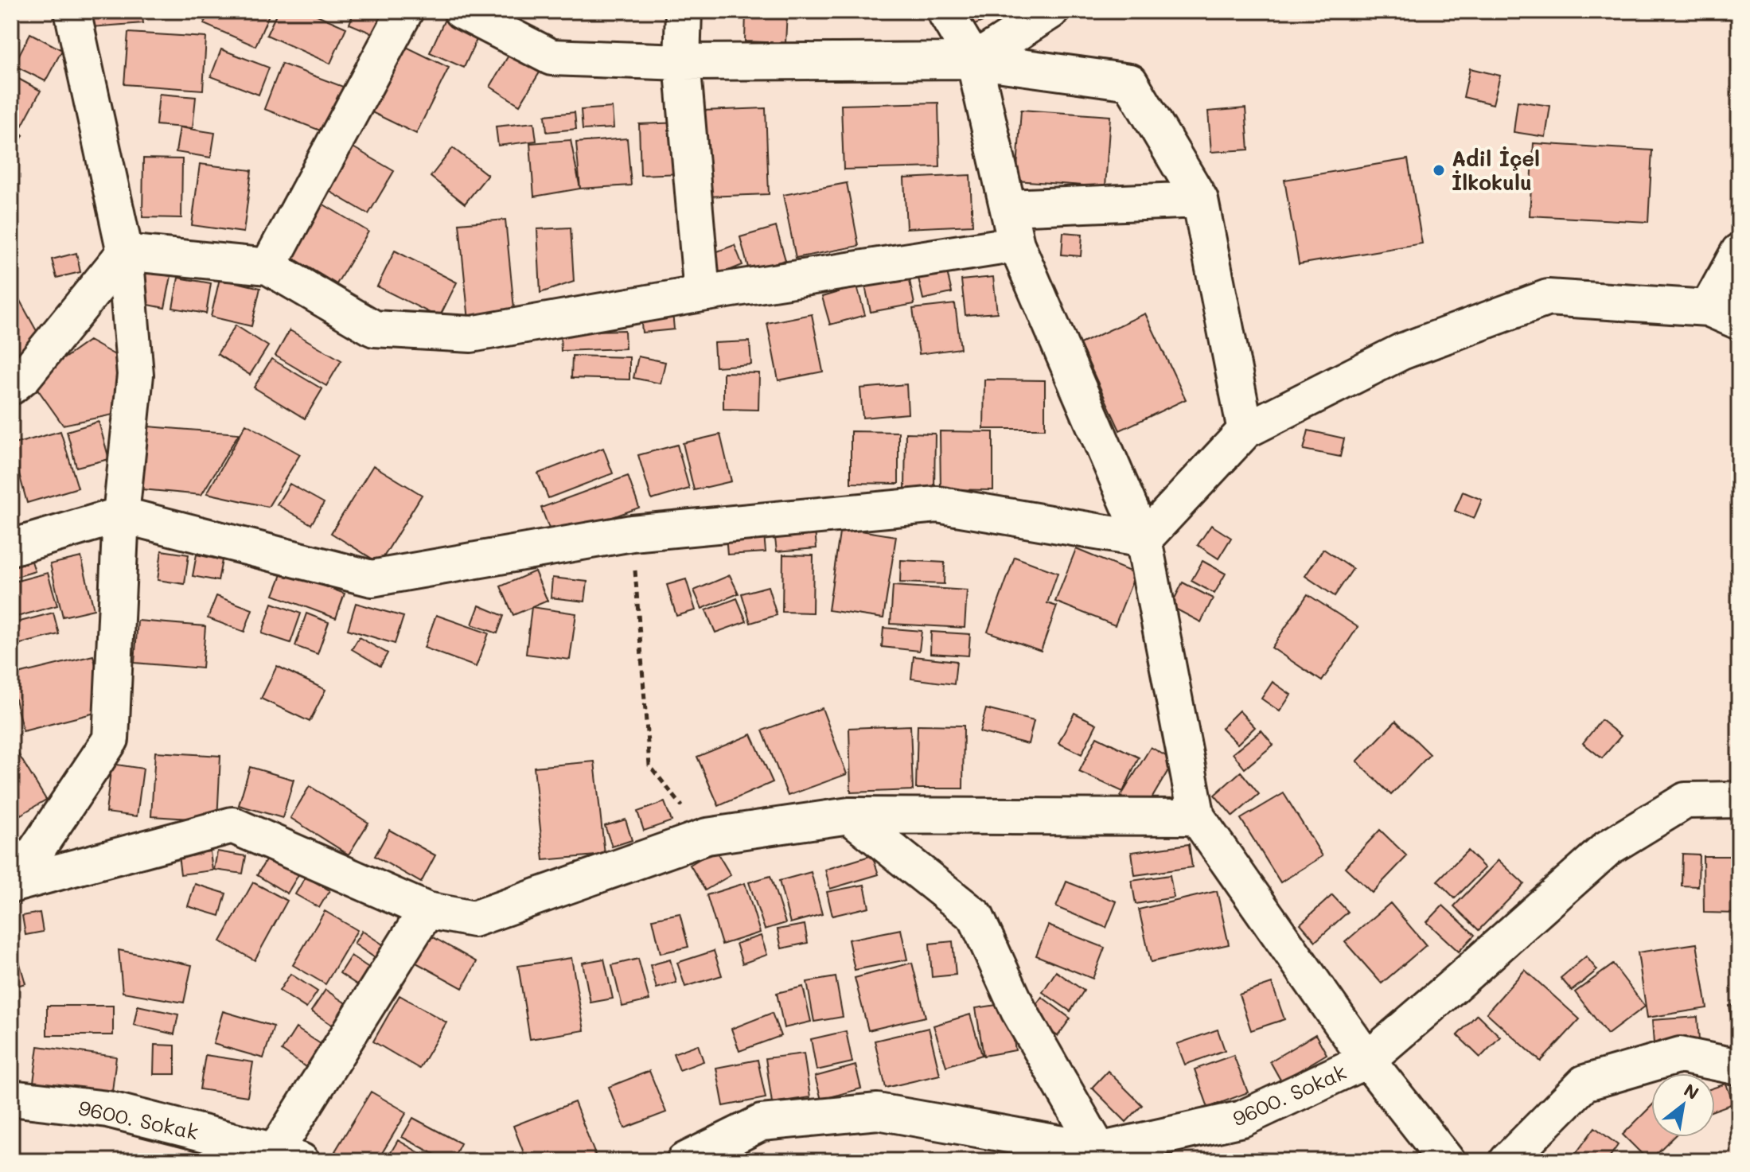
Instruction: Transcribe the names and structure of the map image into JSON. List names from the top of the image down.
{
  "streets": {
    "street": ["9600. Sokak"]
  },
  "places": ["Adil İçel İlkokulu"],
  "north": "top right"
}
